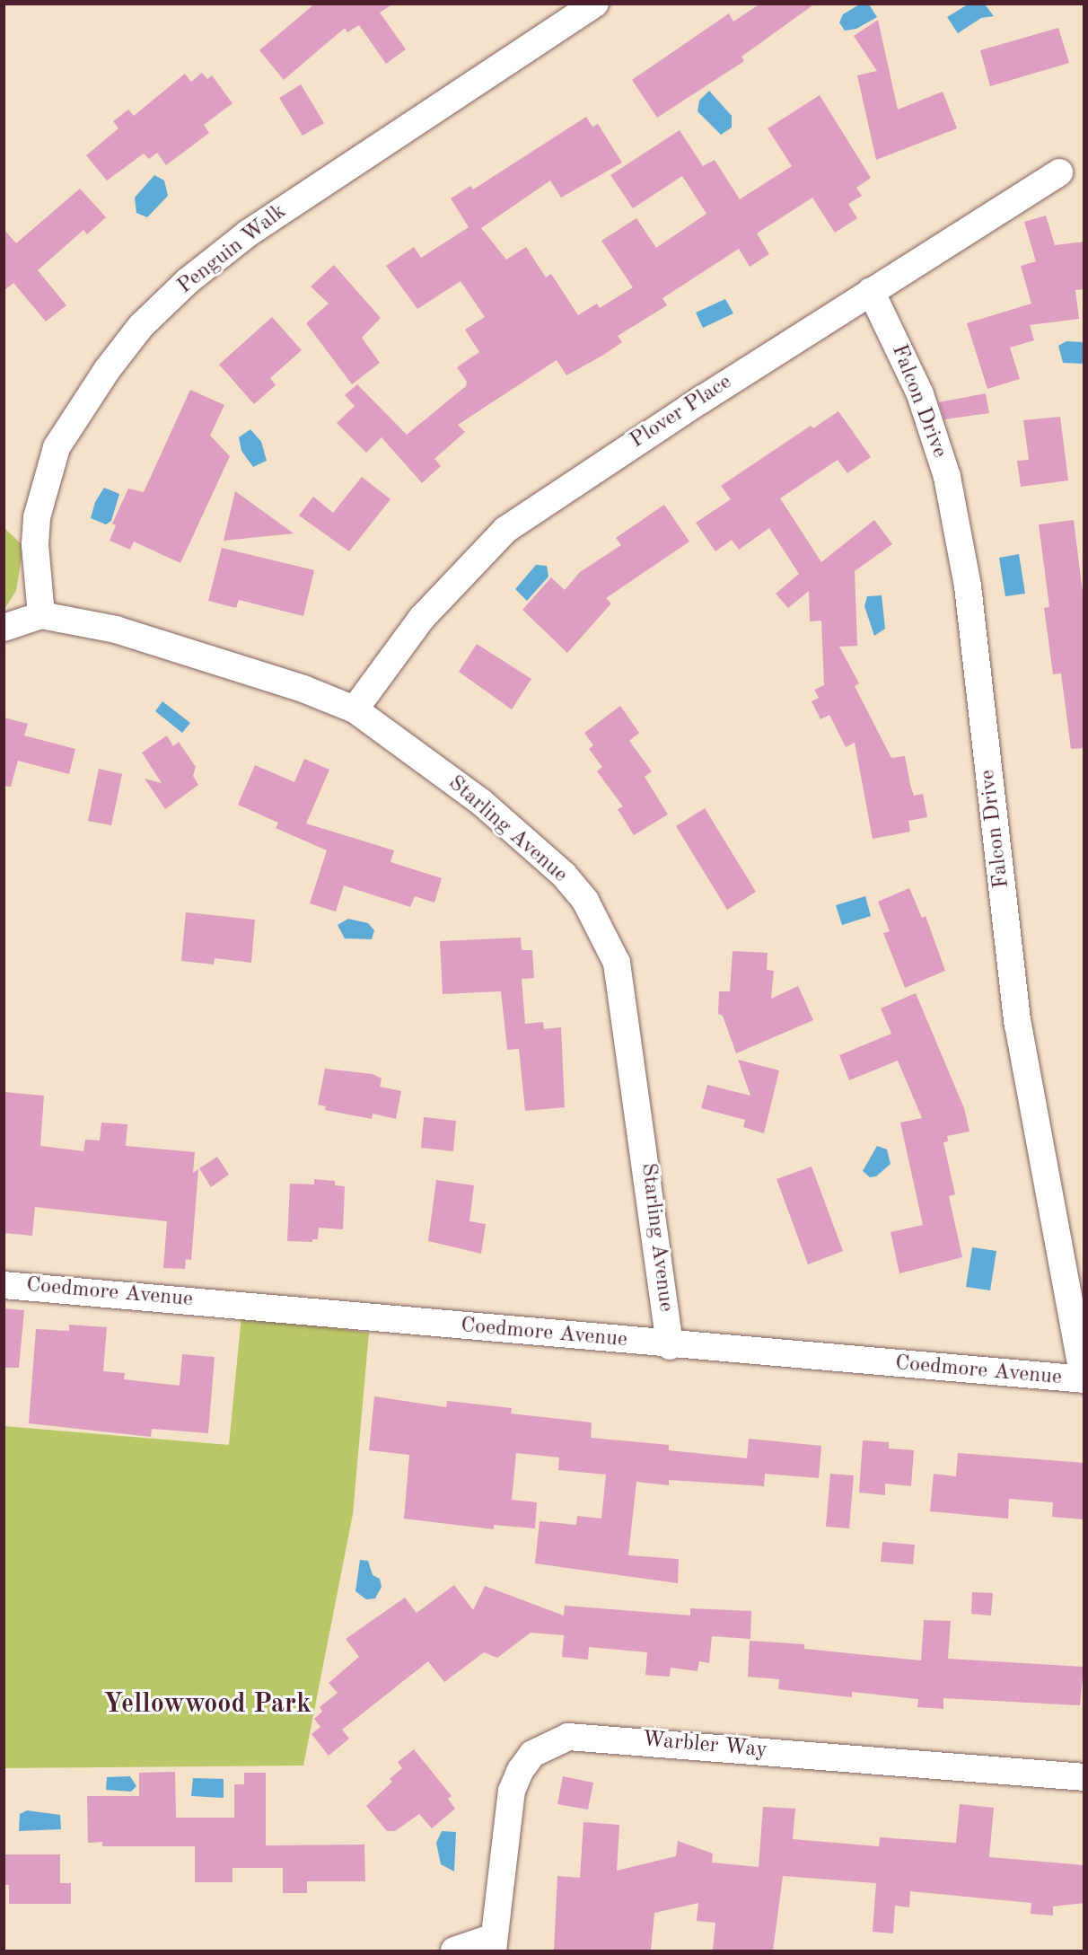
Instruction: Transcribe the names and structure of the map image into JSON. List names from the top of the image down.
{
  "streets": {
    "street": [
      "Penguin Walk",
      "Falcon Drive",
      "Plover Place",
      "Starling Avenue",
      "Coedmore Avenue",
      "Warbler Way"
    ]
  },
  "crossings": [
    ["Penguin Walk", "Starling Avenue"],
    ["Falcon Drive", "Plover Place"],
    ["Falcon Drive", "Coedmore Avenue"],
    ["Plover Place", "Starling Avenue"],
    ["Starling Avenue", "Coedmore Avenue"]
  ],
  "districts": ["Yellowwood Park"]
}
